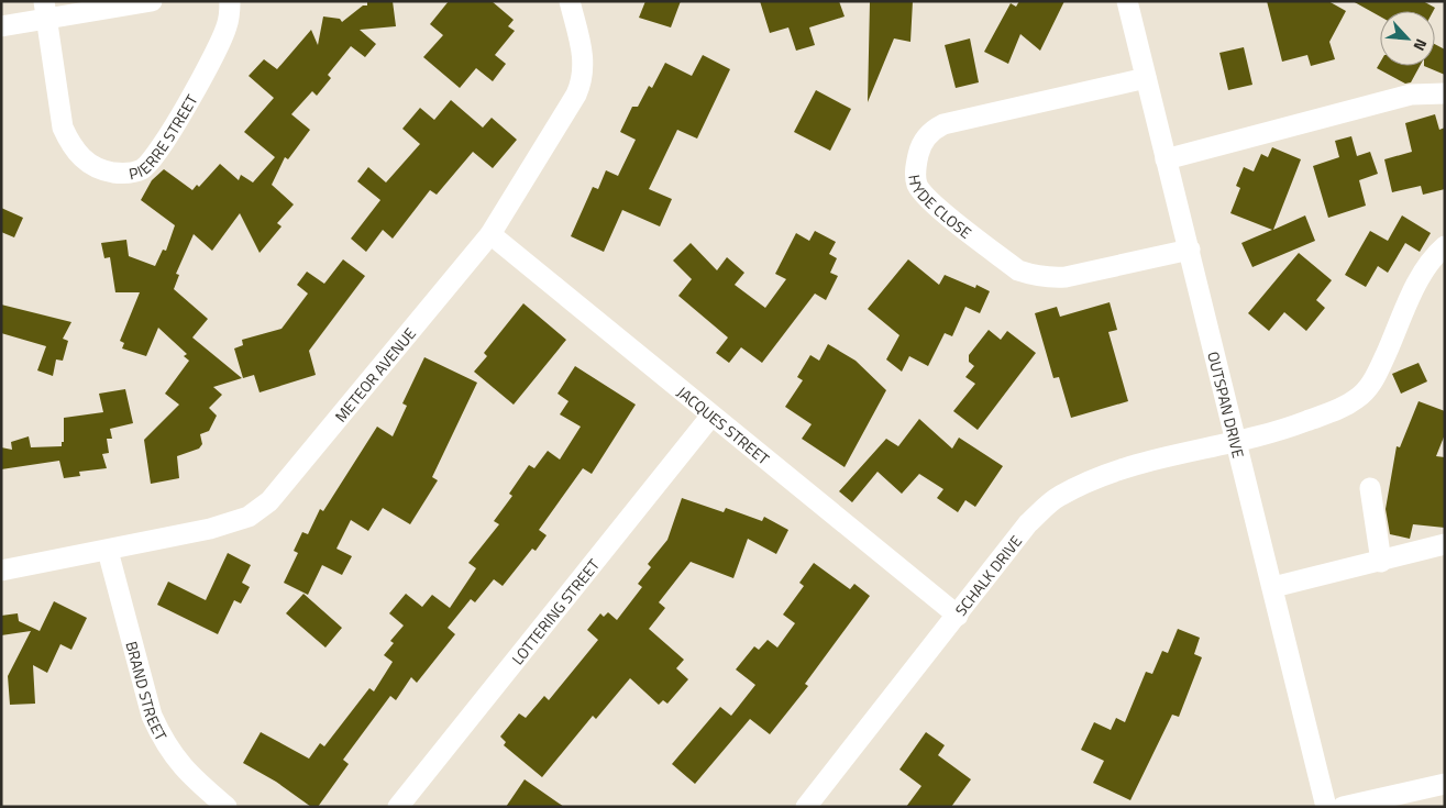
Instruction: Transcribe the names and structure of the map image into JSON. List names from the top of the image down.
{
  "streets": {
    "street": [
      "PIERRE STREET",
      "HYDE CLOSE",
      "METEOR AVENUE",
      "OUTSPAN DRIVE",
      "JACQUES STREET",
      "SCHALK DRIVE",
      "LOTTERING STREET",
      "BRAND STREET"
    ]
  },
  "crossings": [
    ["HYDE CLOSE", "OUTSPAN DRIVE"],
    ["METEOR AVENUE", "JACQUES STREET"],
    ["METEOR AVENUE", "BRAND STREET"],
    ["OUTSPAN DRIVE", "SCHALK DRIVE"],
    ["JACQUES STREET", "SCHALK DRIVE"],
    ["JACQUES STREET", "LOTTERING STREET"]
  ],
  "north": "bottom right"
}
